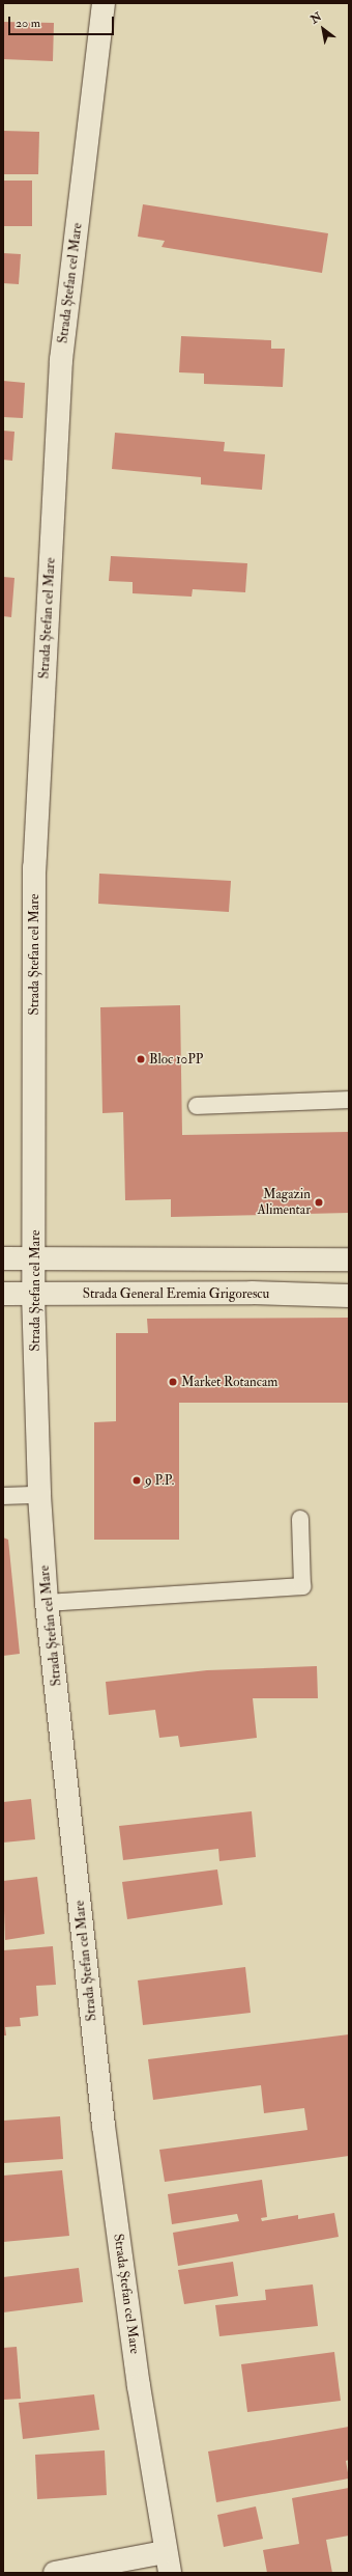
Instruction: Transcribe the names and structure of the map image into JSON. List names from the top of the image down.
{
  "streets": {
    "street": ["Strada Ștefan cel Mare", "Strada General Eremia Grigorescu"]
  },
  "crossings": [
    ["Strada Ștefan cel Mare", "Strada General Eremia Grigorescu"]
  ],
  "places": [
    "Bloc 10PP",
    "Magazin Alimentar",
    "Market Rotancam",
    "9 P.P."
  ],
  "scale_bar": "20 m",
  "north": "top left"
}
